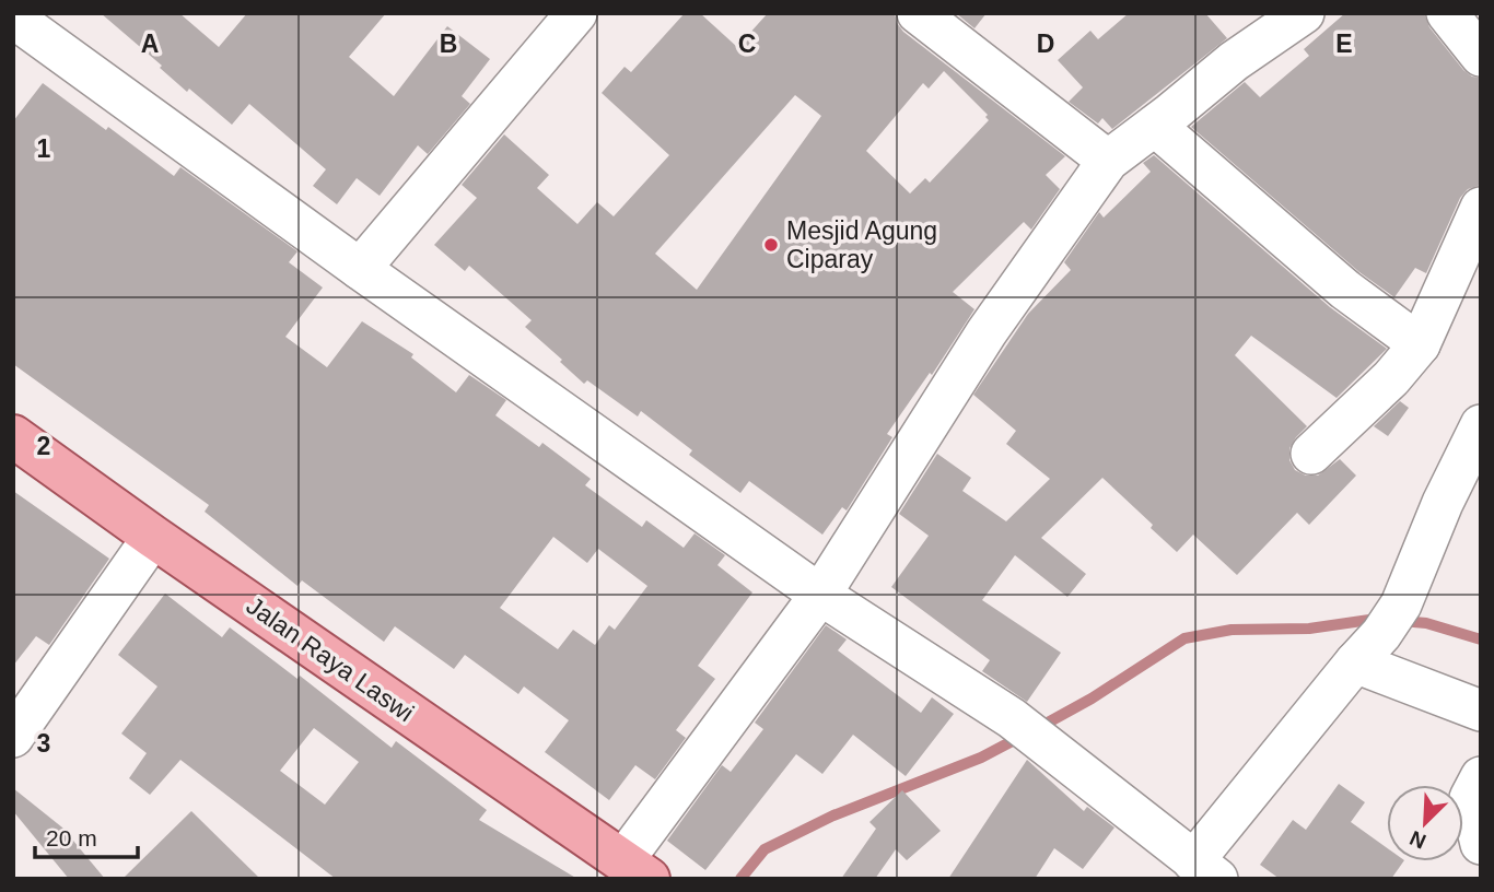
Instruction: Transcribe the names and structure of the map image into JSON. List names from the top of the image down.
{
  "streets": {
    "main road": ["Jalan Raya Laswi"]
  },
  "places": ["Mesjid Agung Ciparay"],
  "scale_bar": "20 m",
  "north": "bottom left",
  "grid": {
    "columns": [
      "A",
      "B",
      "C",
      "D",
      "E"
    ],
    "rows": ["1", "2", "3"]
  }
}
